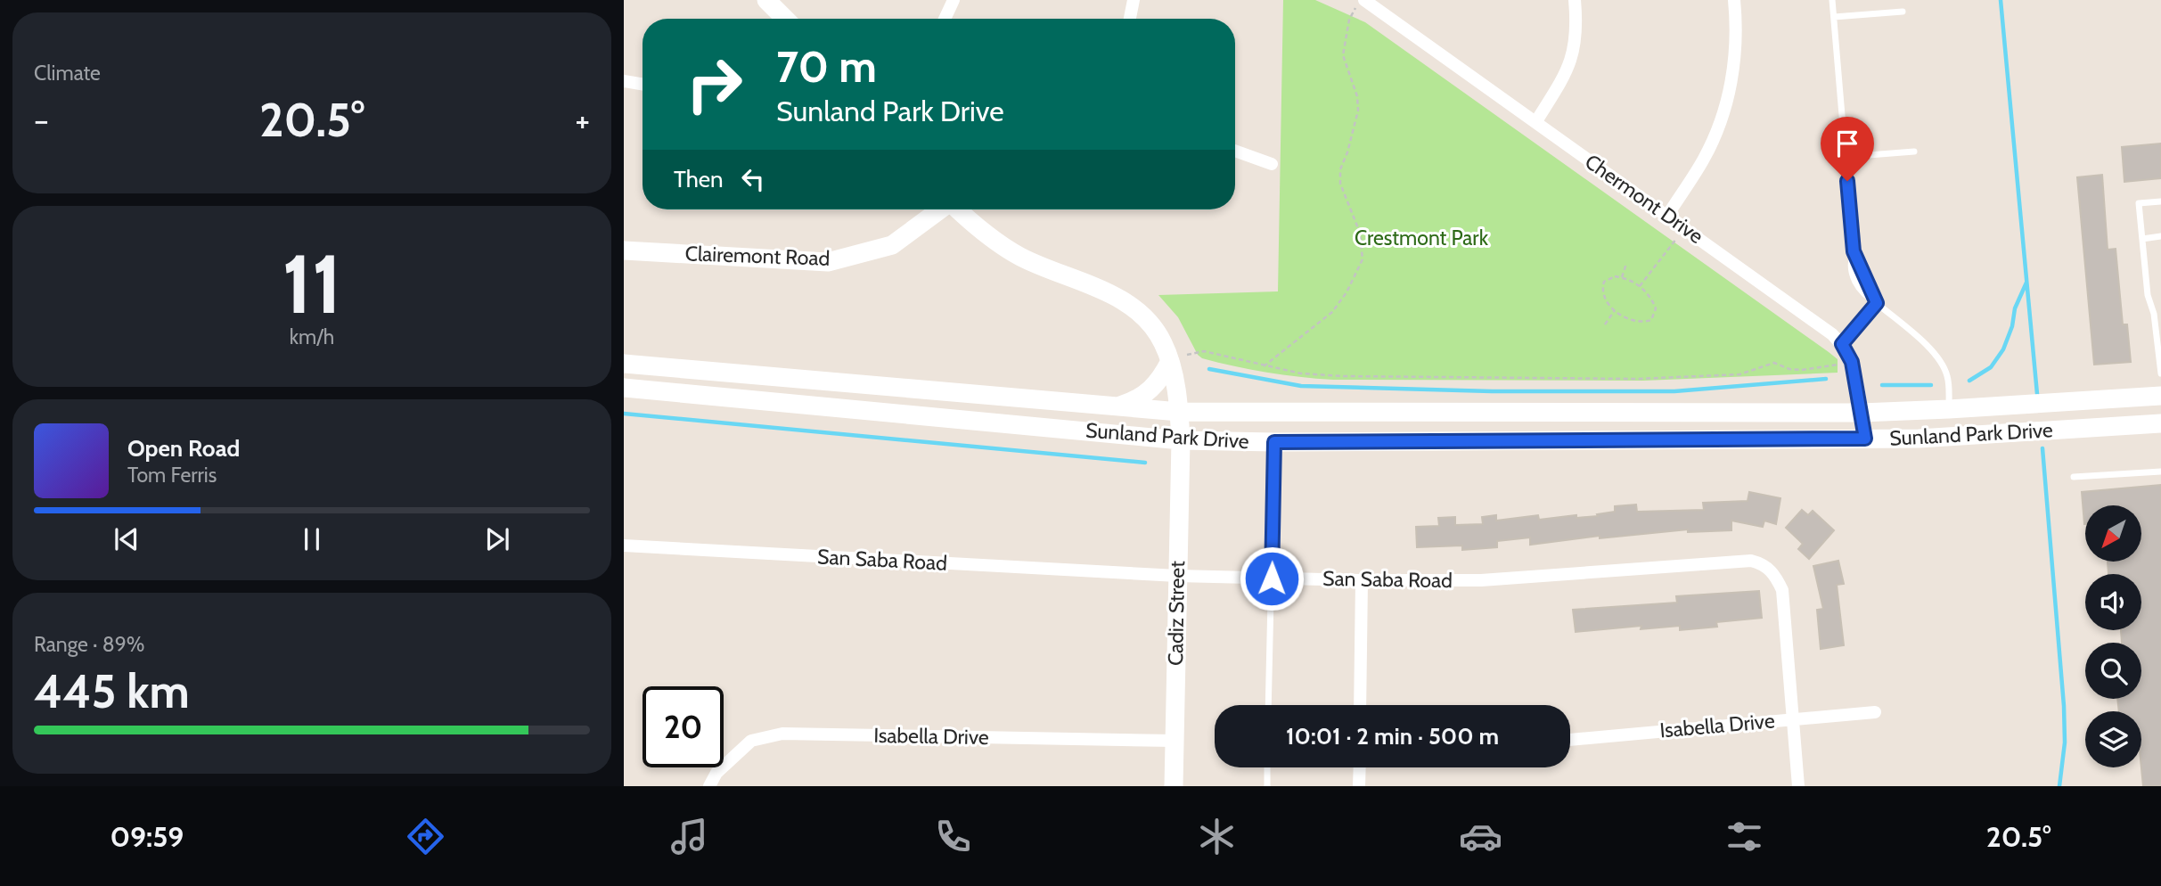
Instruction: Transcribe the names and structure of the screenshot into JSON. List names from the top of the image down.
{
  "streets": {
    "main road": ["Clairemont Road", "Sunland Park Drive", "Cadiz Street"],
    "street": ["Chermont Drive", "San Saba Road", "Isabella Drive"]
  },
  "crossings": [
    ["Chermont Drive", "Sunland Park Drive"],
    ["Sunland Park Drive", "Cadiz Street"],
    ["San Saba Road", "Cadiz Street"],
    ["San Saba Road", "Isabella Drive"],
    ["Cadiz Street", "Isabella Drive"]
  ],
  "parks": ["Crestmont Park"],
  "north": "bottom left",
  "page": {
    "tile": [
      "Climate",
      ["11", "km/h"],
      ["Range · 89%", "445 km"]
    ],
    "turn": ["70 m", "Sunland Park Drive"],
    "heat": ["−", "20.5°", "+"],
    "then": "Then",
    "song": ["Open Road", "Tom Ferris"],
    "limit": "20",
    "trip": "10:01 · 2 min · 500 m",
    "tabs": ["09:59", "20.5°"]
  }
}
